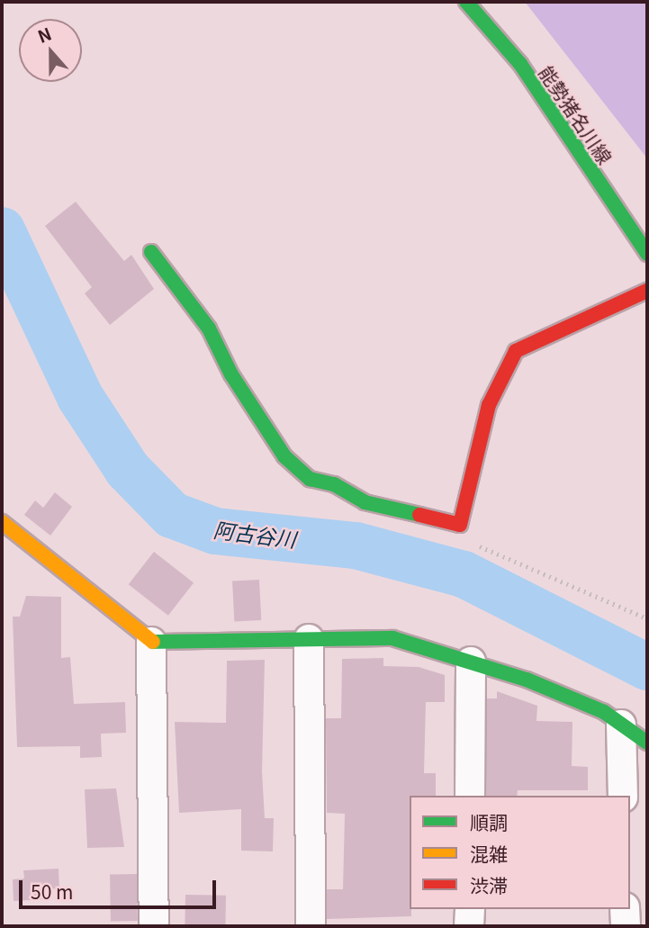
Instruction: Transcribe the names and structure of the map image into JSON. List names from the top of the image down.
{
  "streets": {
    "street": ["能勢猪名川線"]
  },
  "water": ["阿古谷川"],
  "legend": ["順調", "混雑", "渋滞"],
  "scale_bar": "50 m",
  "north": "top"
}
